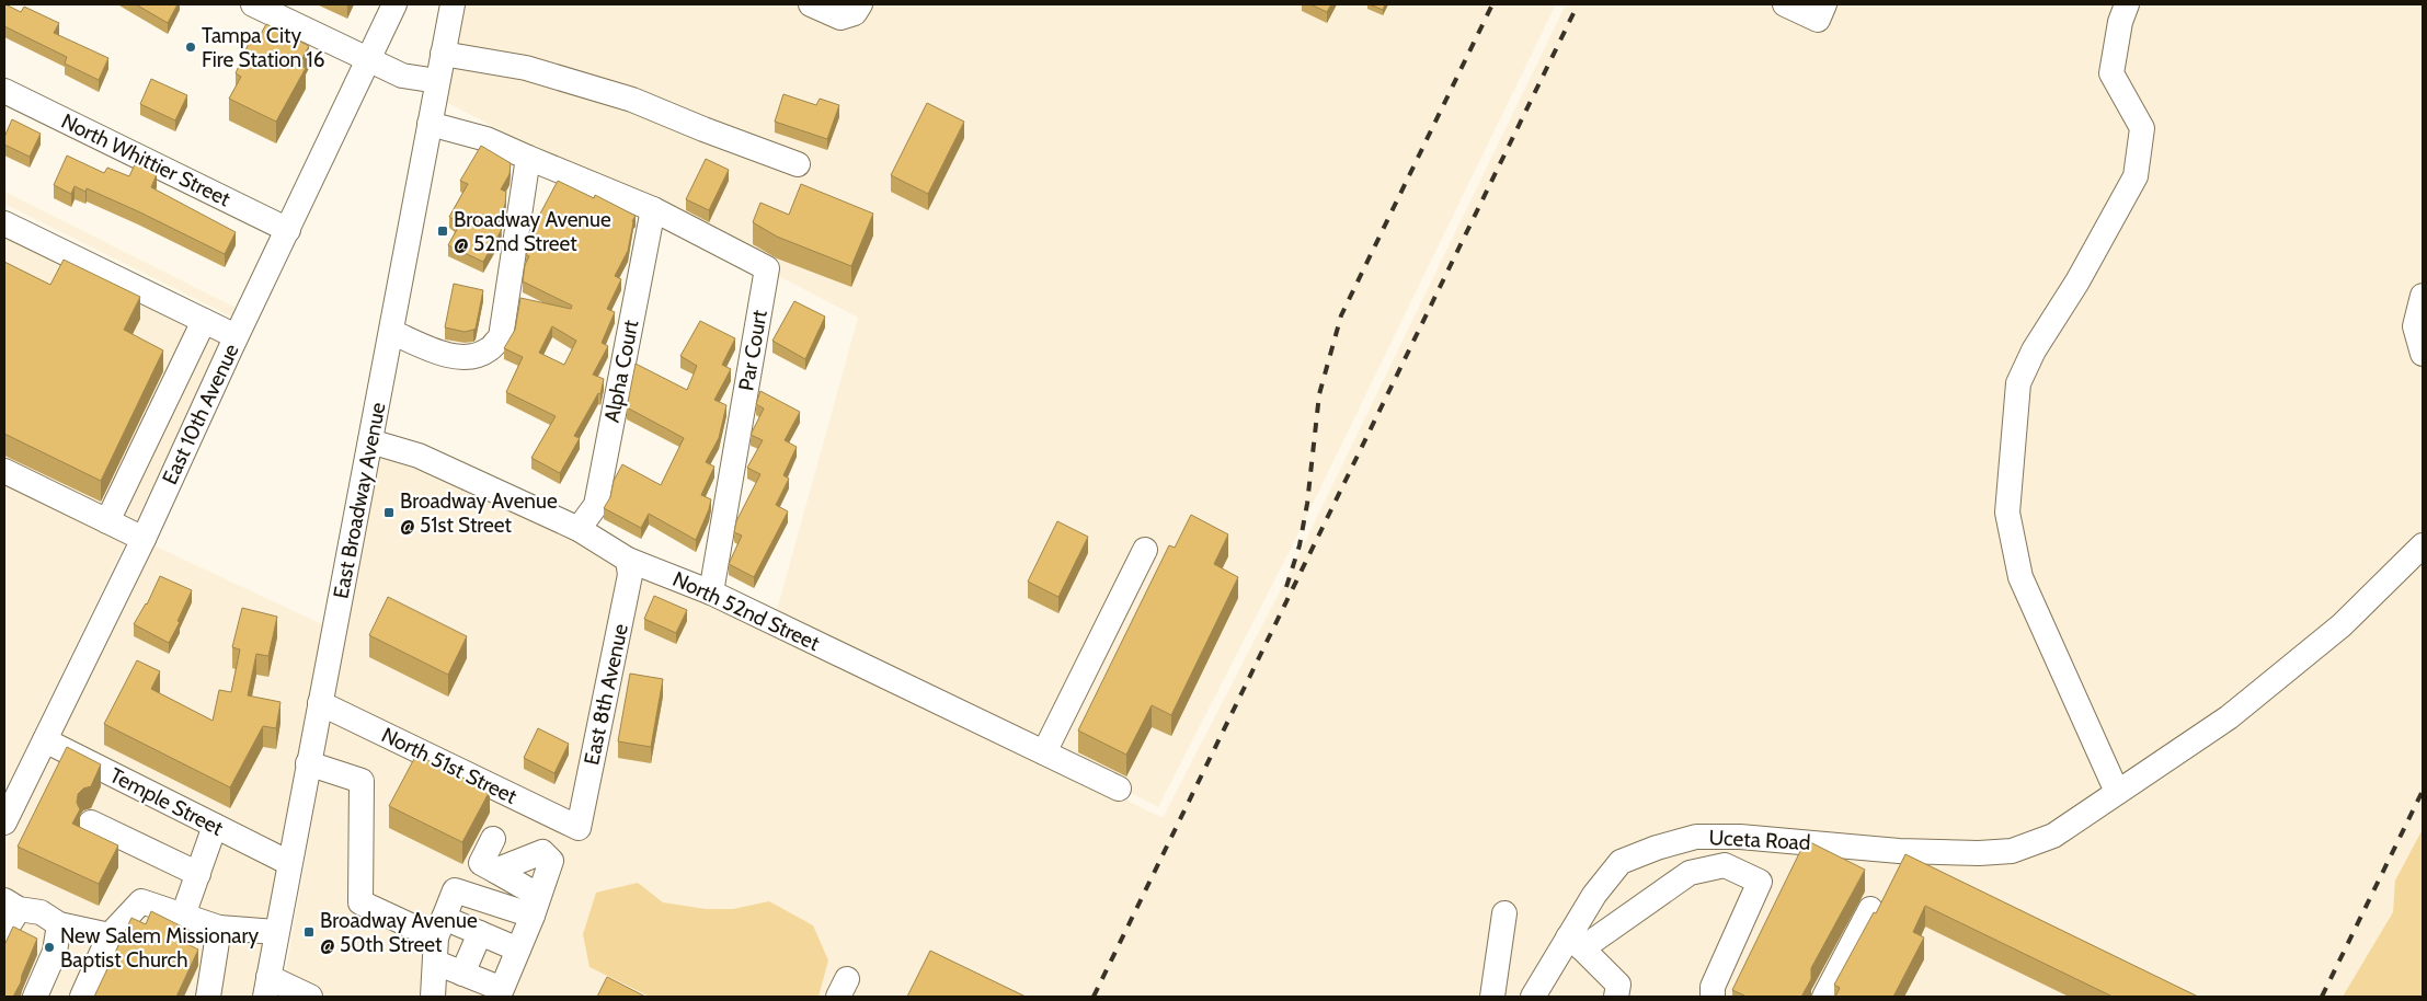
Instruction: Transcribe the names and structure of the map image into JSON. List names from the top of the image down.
{
  "streets": {
    "street": [
      "North Whittier Street",
      "Par Court",
      "Alpha Court",
      "East 10th Avenue",
      "East Broadway Avenue",
      "North 52nd Street",
      "East 8th Avenue",
      "North 51st Street",
      "Temple Street",
      "Uceta Road"
    ]
  },
  "crossings": [
    ["North Whittier Street", "East 10th Avenue"],
    ["Par Court", "Alpha Court"],
    ["Par Court", "East Broadway Avenue"],
    ["Par Court", "North 52nd Street"],
    ["Alpha Court", "North 52nd Street"],
    ["East 10th Avenue", "Temple Street"],
    ["East Broadway Avenue", "North 52nd Street"],
    ["East Broadway Avenue", "North 51st Street"],
    ["East Broadway Avenue", "Temple Street"],
    ["North 52nd Street", "East 8th Avenue"],
    ["East 8th Avenue", "North 51st Street"]
  ],
  "places": {
    "other": ["Tampa City Fire Station 16", "New Salem Missionary Baptist Church"],
    "transit": ["Broadway Avenue @ 52nd Street", "Broadway Avenue @ 51st Street", "Broadway Avenue @ 50th Street"]
  }
}
